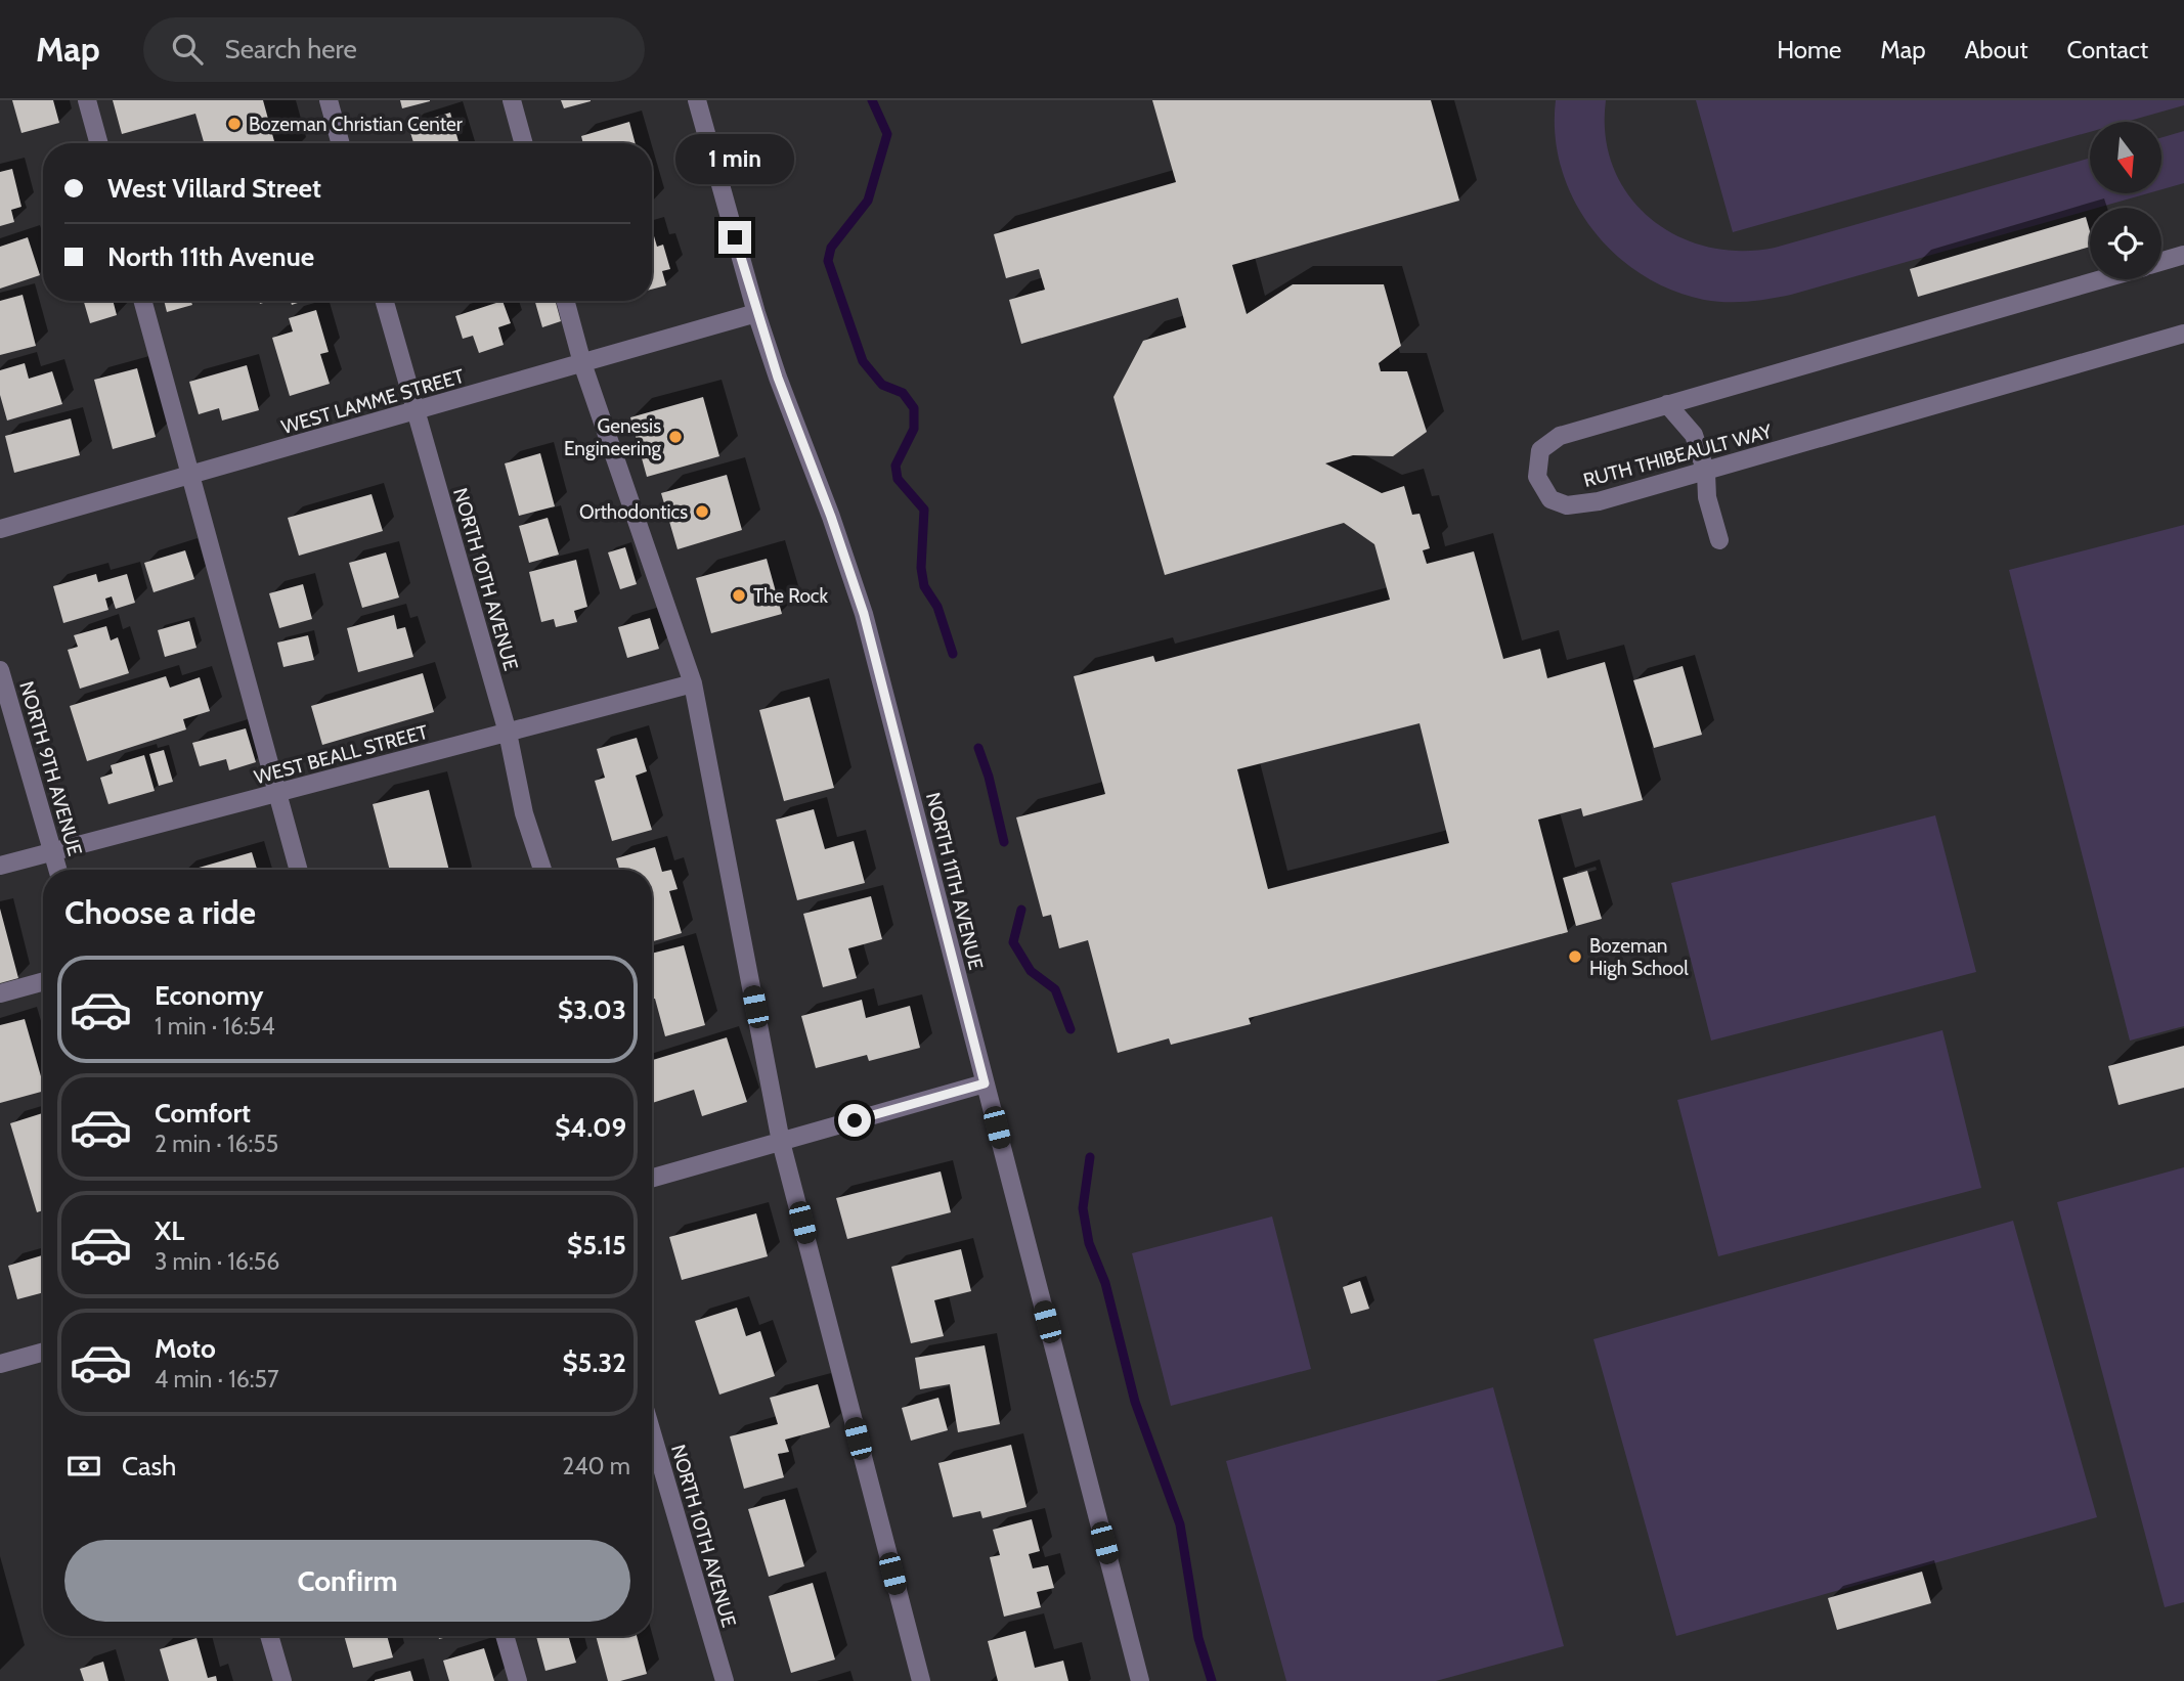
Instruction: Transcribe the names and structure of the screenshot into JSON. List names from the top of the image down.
{
  "streets": {
    "street": [
      "WEST LAMME STREET",
      "RUTH THIBEAULT WAY",
      "NORTH 10TH AVENUE",
      "WEST BEALL STREET",
      "NORTH 9TH AVENUE",
      "NORTH 11TH AVENUE"
    ]
  },
  "crossings": [
    ["WEST LAMME STREET", "NORTH 10TH AVENUE"],
    ["WEST LAMME STREET", "NORTH 11TH AVENUE"],
    ["NORTH 10TH AVENUE", "WEST BEALL STREET"],
    ["WEST BEALL STREET", "NORTH 9TH AVENUE"]
  ],
  "places": [
    "Bozeman Christian Center",
    "Genesis Engineering",
    "Orthodontics",
    "The Rock",
    "Bozeman High School"
  ],
  "north": "bottom",
  "page": {
    "header": "Map",
    "search": "Search here",
    "nav": [
      "Home",
      "Map",
      "About",
      "Contact"
    ],
    "bubble": "1 min",
    "banner": ["West Villard Street", "North 11th Avenue"],
    "heading": "Choose a ride",
    "list": [
      {
        "name": "Economy",
        "note": "1 min · 16:54",
        "value": "$3.03"
      },
      {
        "name": "Comfort",
        "note": "2 min · 16:55",
        "value": "$4.09"
      },
      {
        "name": "XL",
        "note": "3 min · 16:56",
        "value": "$5.15"
      },
      {
        "name": "Moto",
        "note": "4 min · 16:57",
        "value": "$5.32"
      }
    ],
    "pay": ["Cash", "240 m"],
    "buttons": "Confirm"
  }
}
